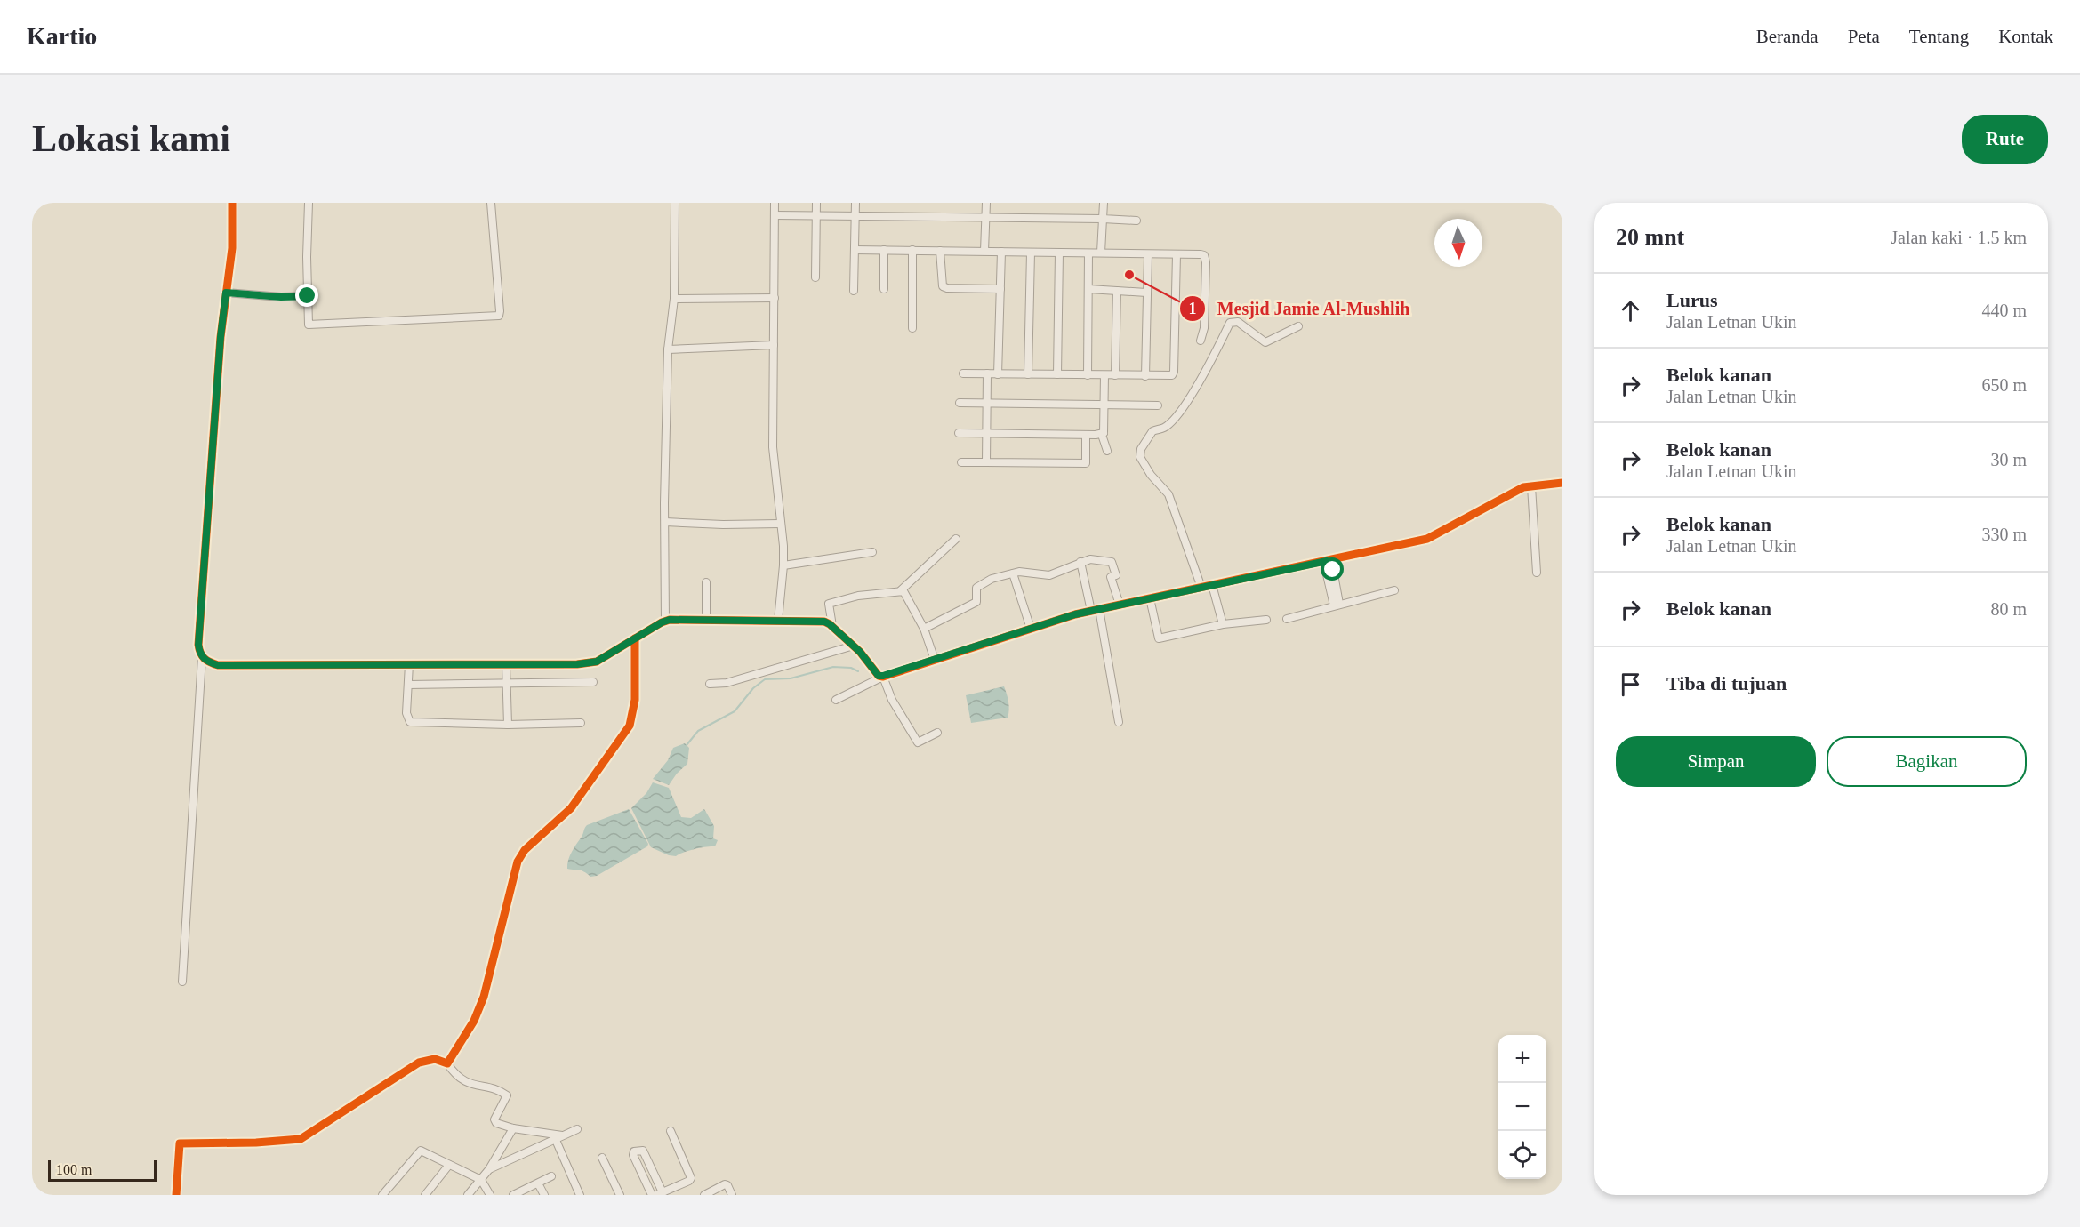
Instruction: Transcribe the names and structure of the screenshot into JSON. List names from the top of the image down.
{
  "places": ["Mesjid Jamie Al-Mushlih"],
  "scale_bar": "100 m",
  "north": "bottom",
  "page": {
    "header": "Kartio",
    "nav": [
      "Beranda",
      "Peta",
      "Tentang",
      "Kontak"
    ],
    "buttons": [
      "Rute",
      ["Simpan", "Bagikan"]
    ],
    "title": "Lokasi kami",
    "heading": ["20 mnt", "Jalan kaki · 1.5 km"],
    "list": [
      ["Lurus", "Jalan Letnan Ukin", "440 m"],
      ["Belok kanan", "Jalan Letnan Ukin", "650 m"],
      ["Belok kanan", "Jalan Letnan Ukin", "30 m"],
      ["Belok kanan", "Jalan Letnan Ukin", "330 m"],
      ["Belok kanan", "80 m"],
      "Tiba di tujuan"
    ],
    "map_buttons": ["+", "−"],
    "scale": "100 m"
  }
}
